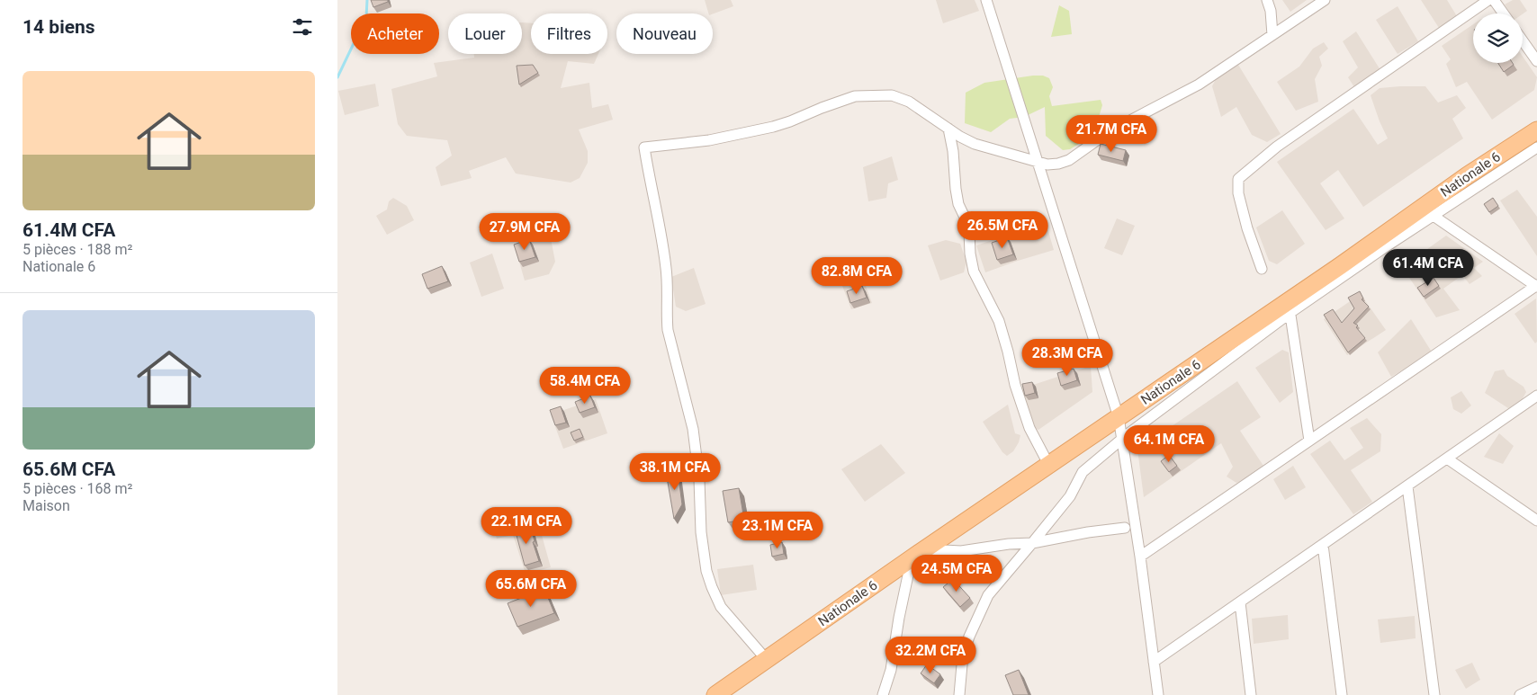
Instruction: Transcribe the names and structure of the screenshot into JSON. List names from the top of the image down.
{
  "streets": {
    "main road": ["Nationale 6"]
  },
  "page": {
    "heading": "14 biens",
    "chip": [
      "Acheter",
      "Louer",
      "Filtres",
      "Nouveau"
    ],
    "list": [
      {
        "name": "61.4M CFA",
        "note": "5 pièces · 188 m² · Nationale 6"
      },
      {
        "name": "65.6M CFA",
        "note": "5 pièces · 168 m² · Maison"
      }
    ],
    "price": [
      "21.7M CFA",
      "26.5M CFA",
      "27.9M CFA",
      "61.4M CFA",
      "82.8M CFA",
      "28.3M CFA",
      "58.4M CFA",
      "64.1M CFA",
      "38.1M CFA",
      "22.1M CFA",
      "23.1M CFA",
      "24.5M CFA",
      "65.6M CFA",
      "32.2M CFA"
    ]
  }
}
